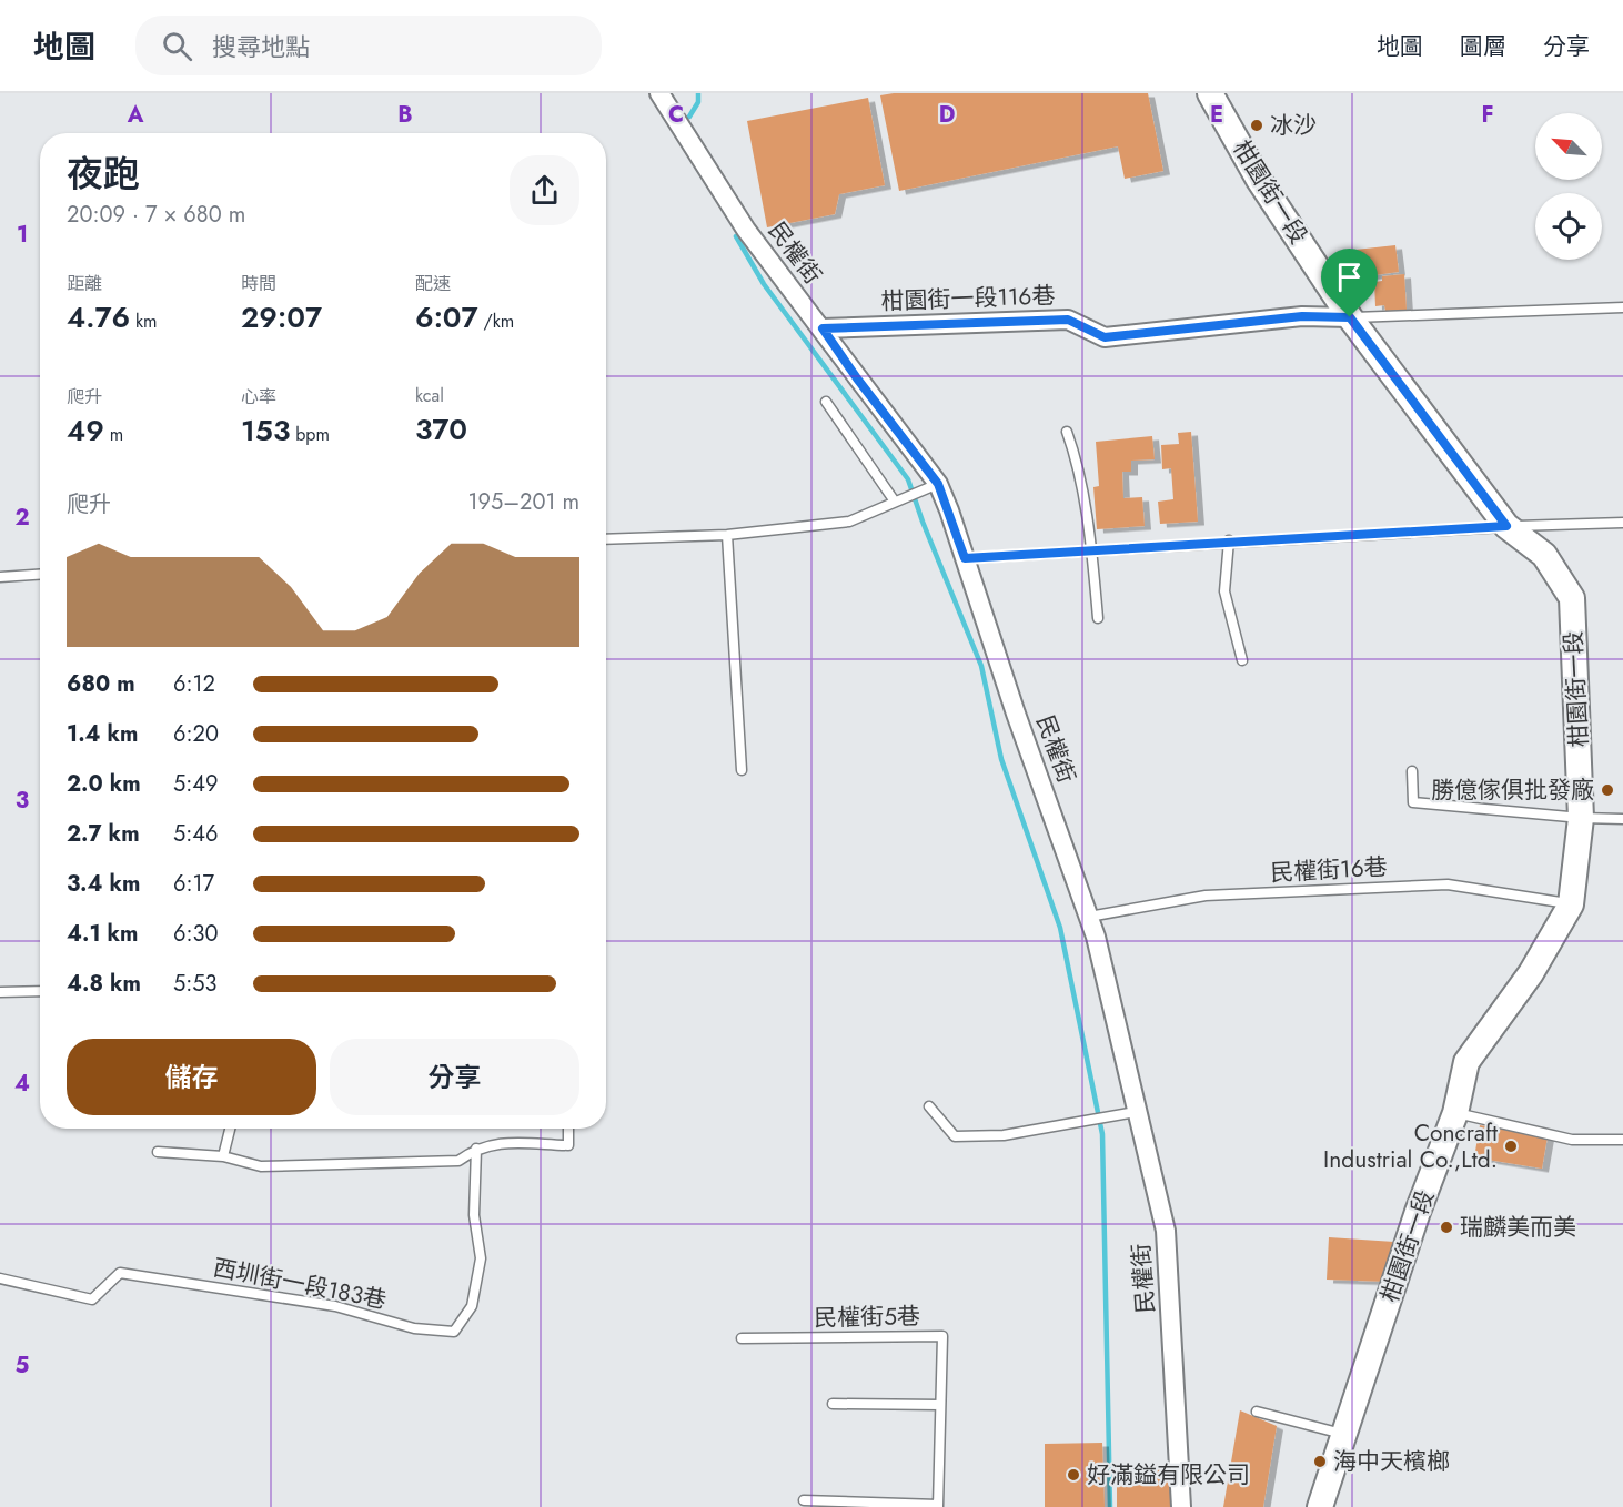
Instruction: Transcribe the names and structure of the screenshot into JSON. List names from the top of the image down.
{
  "streets": {
    "street": ["柑園街一段", "民權街", "柑園街一段116巷"],
    "lane": ["民權街16巷", "西圳街一段183巷", "民權街5巷"]
  },
  "crossings": [
    ["柑園街一段", "柑園街一段116巷"],
    ["柑園街一段", "民權街16巷"],
    ["民權街", "柑園街一段116巷"],
    ["民權街", "民權街16巷"]
  ],
  "places": [
    "冰沙",
    "勝億傢俱批發廠",
    "Concraft Industrial Co.,Ltd.",
    "瑞麟美而美",
    "海中天檳榔",
    "好滿鎰有限公司"
  ],
  "north": "top left",
  "page": {
    "header": "地圖",
    "search": "搜尋地點",
    "nav": ["地圖", "圖層", "分享"],
    "heading": ["夜跑", "20:09 · 7 × 680 m"],
    "stats": [
      ["距離", "4.76 km"],
      ["時間", "29:07"],
      ["配速", "6:07 /km"],
      ["爬升", "49 m"],
      ["心率", "153 bpm"],
      ["kcal", "370"]
    ],
    "chart": ["爬升", "195–201 m"],
    "list": [
      {
        "name": "680 m",
        "note": "6:12"
      },
      {
        "name": "1.4 km",
        "note": "6:20"
      },
      {
        "name": "2.0 km",
        "note": "5:49"
      },
      {
        "name": "2.7 km",
        "note": "5:46"
      },
      {
        "name": "3.4 km",
        "note": "6:17"
      },
      {
        "name": "4.1 km",
        "note": "6:30"
      },
      {
        "name": "4.8 km",
        "note": "5:53"
      }
    ],
    "buttons": ["儲存", "分享"]
  },
  "grid": {
    "columns": [
      "A",
      "B",
      "C",
      "D",
      "E",
      "F"
    ],
    "rows": [
      "1",
      "2",
      "3",
      "4",
      "5"
    ]
  }
}
